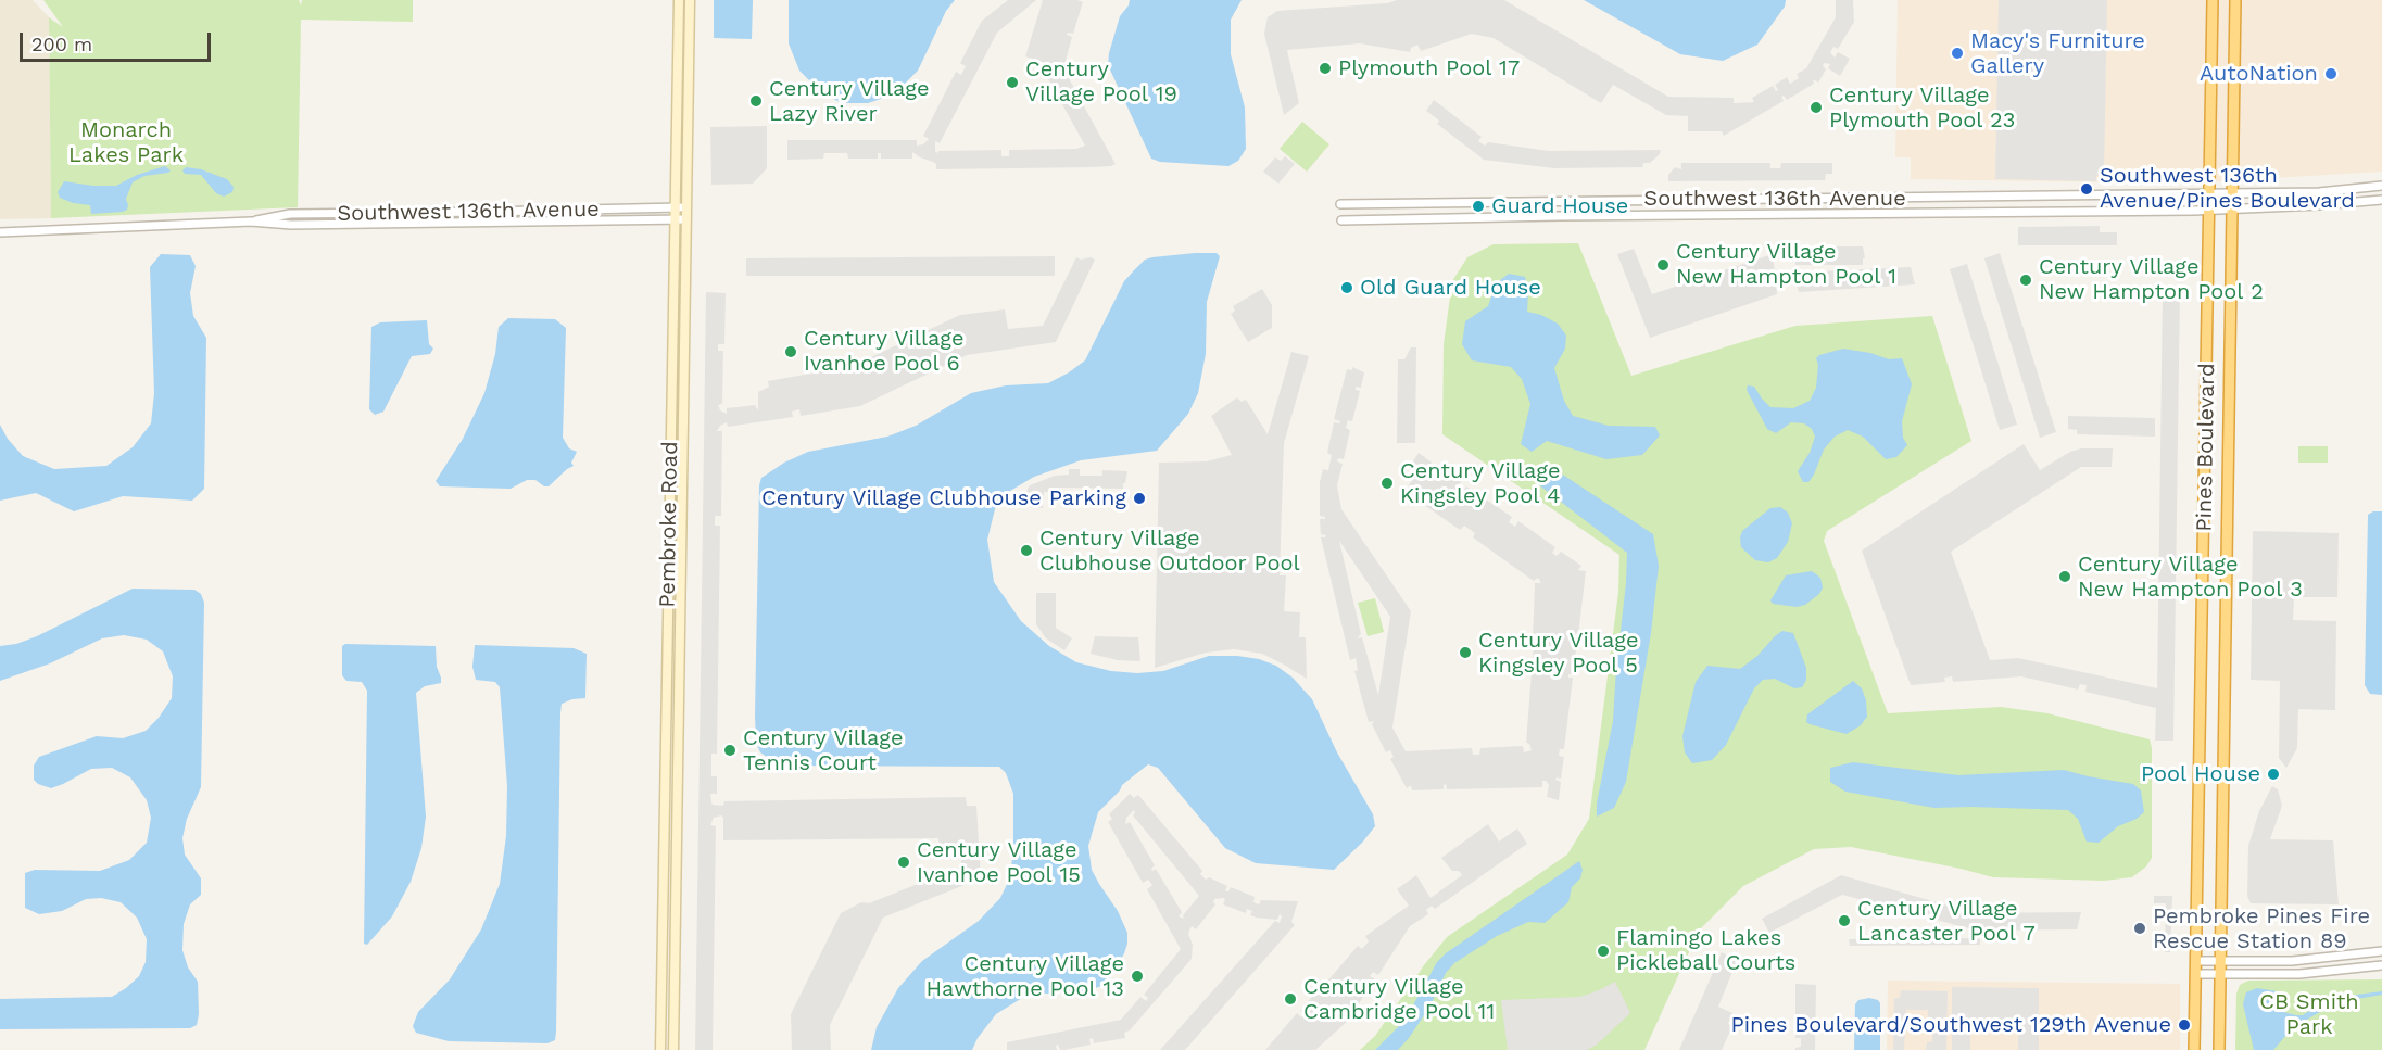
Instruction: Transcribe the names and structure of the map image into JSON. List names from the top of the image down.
{
  "streets": {
    "highway": ["Pines Boulevard"],
    "main road": ["Pembroke Road"],
    "street": ["Southwest 136th Avenue"]
  },
  "crossings": [
    ["Southwest 136th Avenue", "Pines Boulevard"],
    ["Southwest 136th Avenue", "Pembroke Road"]
  ],
  "parks": ["Monarch Lakes Park", "CB Smith Park"],
  "places": [
    "Macy's Furniture Gallery",
    "Plymouth Pool 17",
    "AutoNation",
    "Century Village Pool 19",
    "Century Village Lazy River",
    "Century Village Plymouth Pool 23",
    "Southwest 136th Avenue/Pines Boulevard",
    "Guard House",
    "Century Village New Hampton Pool 1",
    "Century Village New Hampton Pool 2",
    "Old Guard House",
    "Century Village Ivanhoe Pool 6",
    "Century Village Kingsley Pool 4",
    "Century Village Clubhouse Parking",
    "Century Village Clubhouse Outdoor Pool",
    "Century Village New Hampton Pool 3",
    "Century Village Kingsley Pool 5",
    "Century Village Tennis Court",
    "Pool House",
    "Century Village Ivanhoe Pool 15",
    "Century Village Lancaster Pool 7",
    "Pembroke Pines Fire Rescue Station 89",
    "Flamingo Lakes Pickleball Courts",
    "Century Village Hawthorne Pool 13",
    "Century Village Cambridge Pool 11",
    "Pines Boulevard/Southwest 129th Avenue"
  ],
  "scale_bar": "200 m"
}
